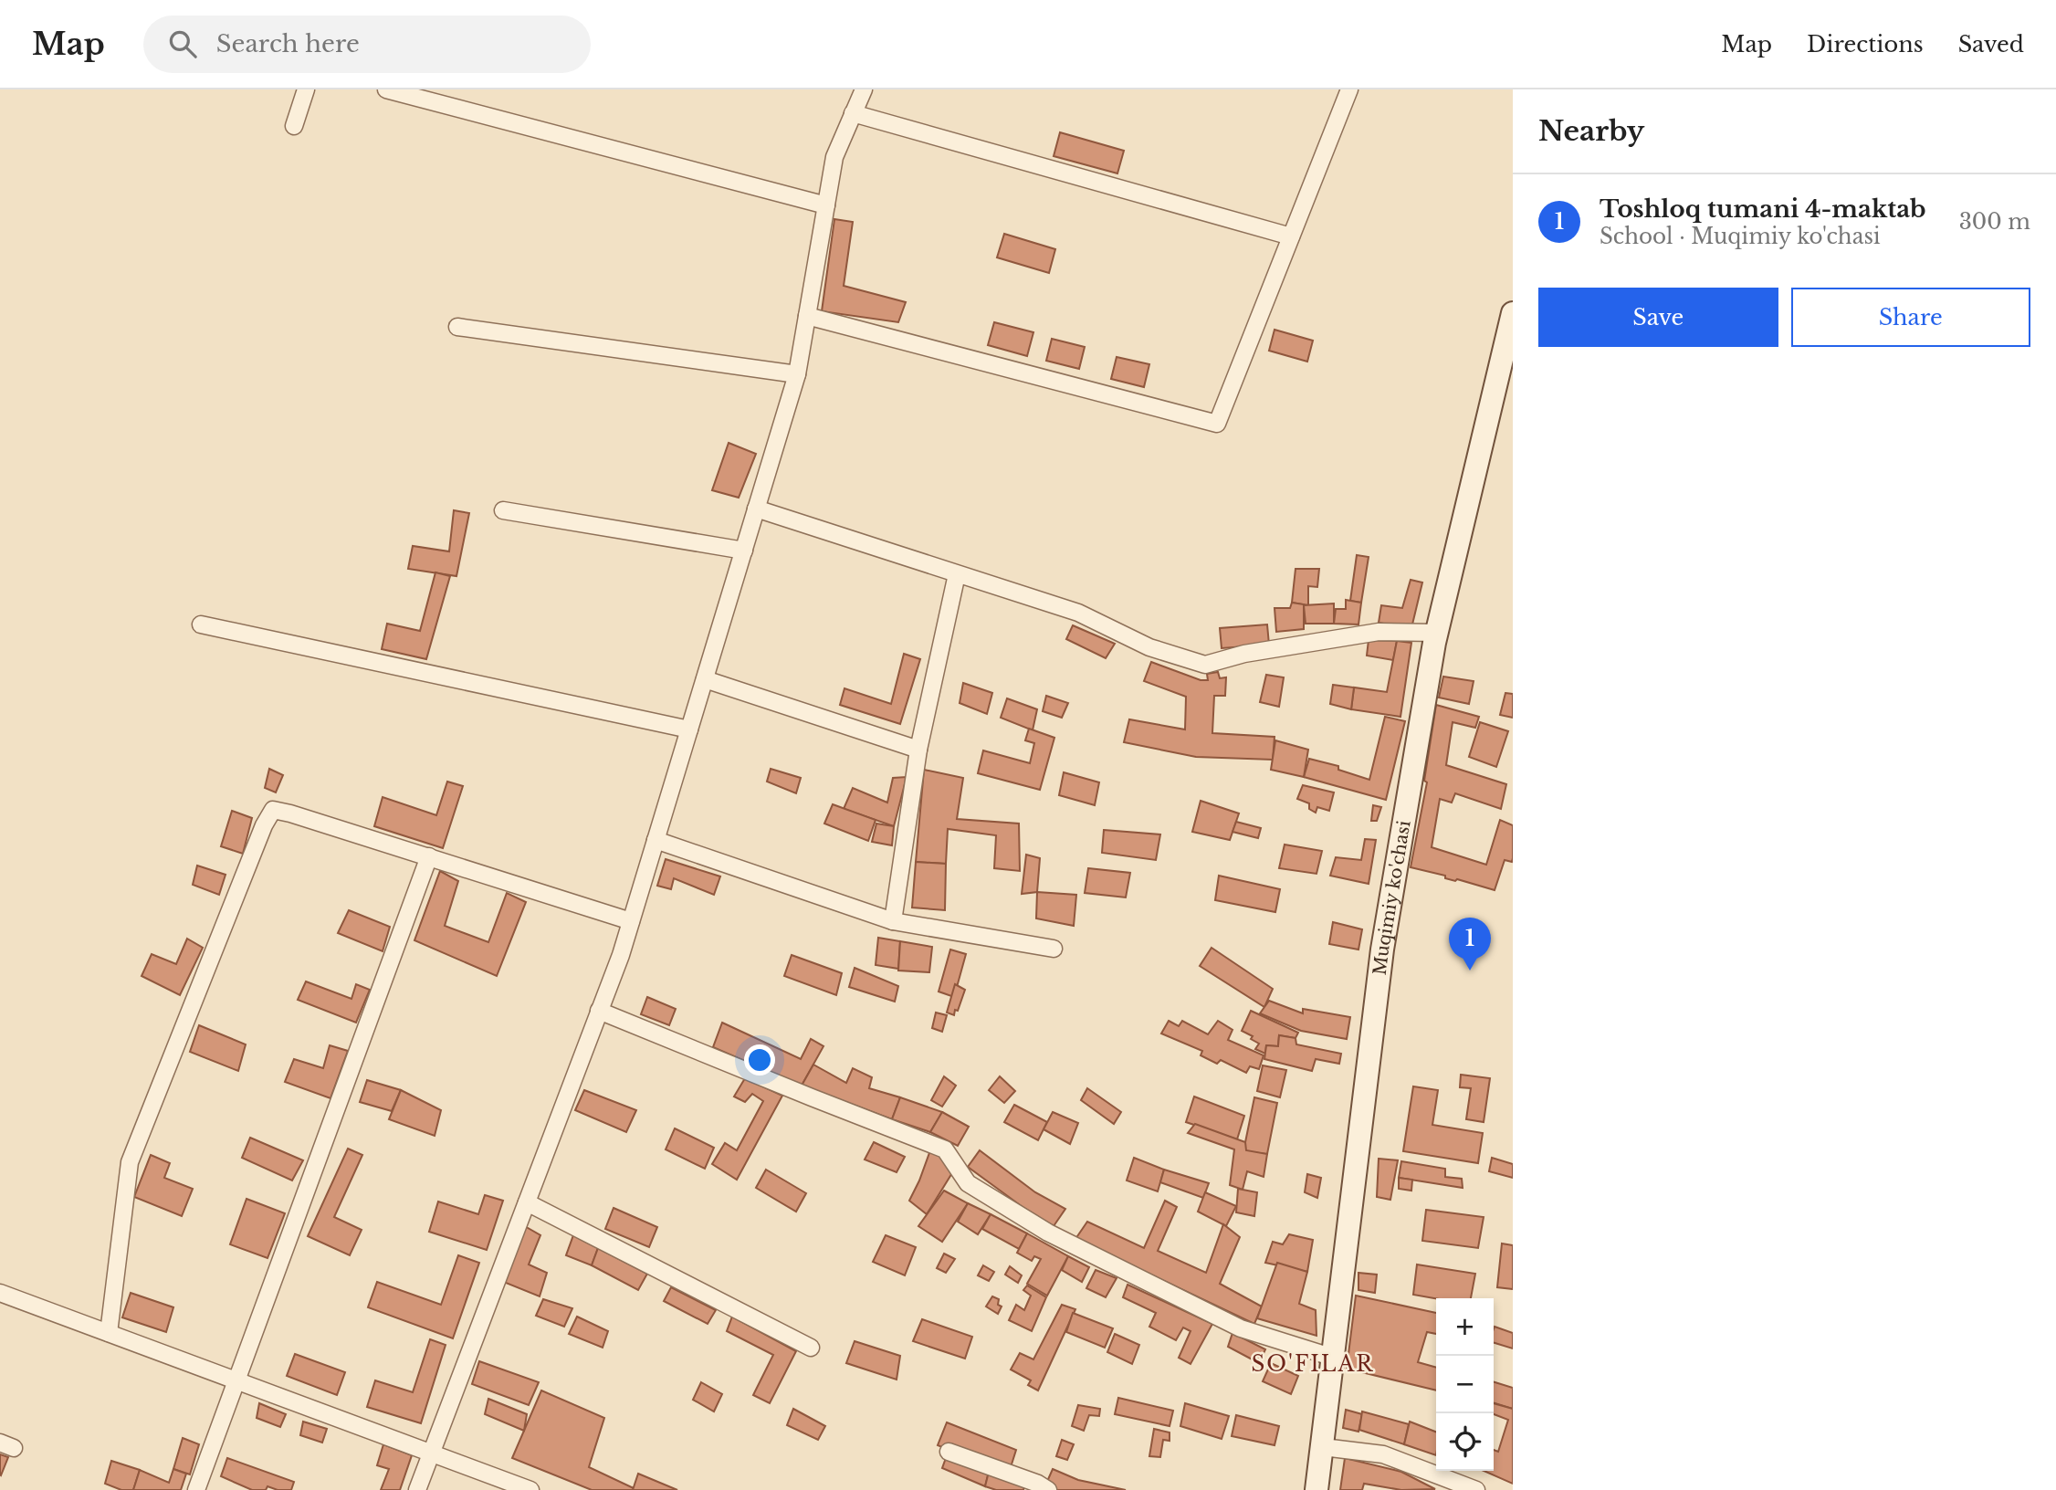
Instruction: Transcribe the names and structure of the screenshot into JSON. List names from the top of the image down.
{
  "streets": {
    "street": ["Muqimiy ko'chasi"]
  },
  "districts": ["SO'FILAR"],
  "page": {
    "header": "Map",
    "search": "Search here",
    "nav": ["Map", "Directions", "Saved"],
    "heading": "Nearby",
    "list": [
      {
        "mark": "1",
        "name": "Toshloq tumani 4-maktab",
        "note": "School · Muqimiy ko'chasi",
        "value": "300 m"
      }
    ],
    "buttons": ["Save", "Share"],
    "pins": "1",
    "map_buttons": ["+", "−"]
  }
}
